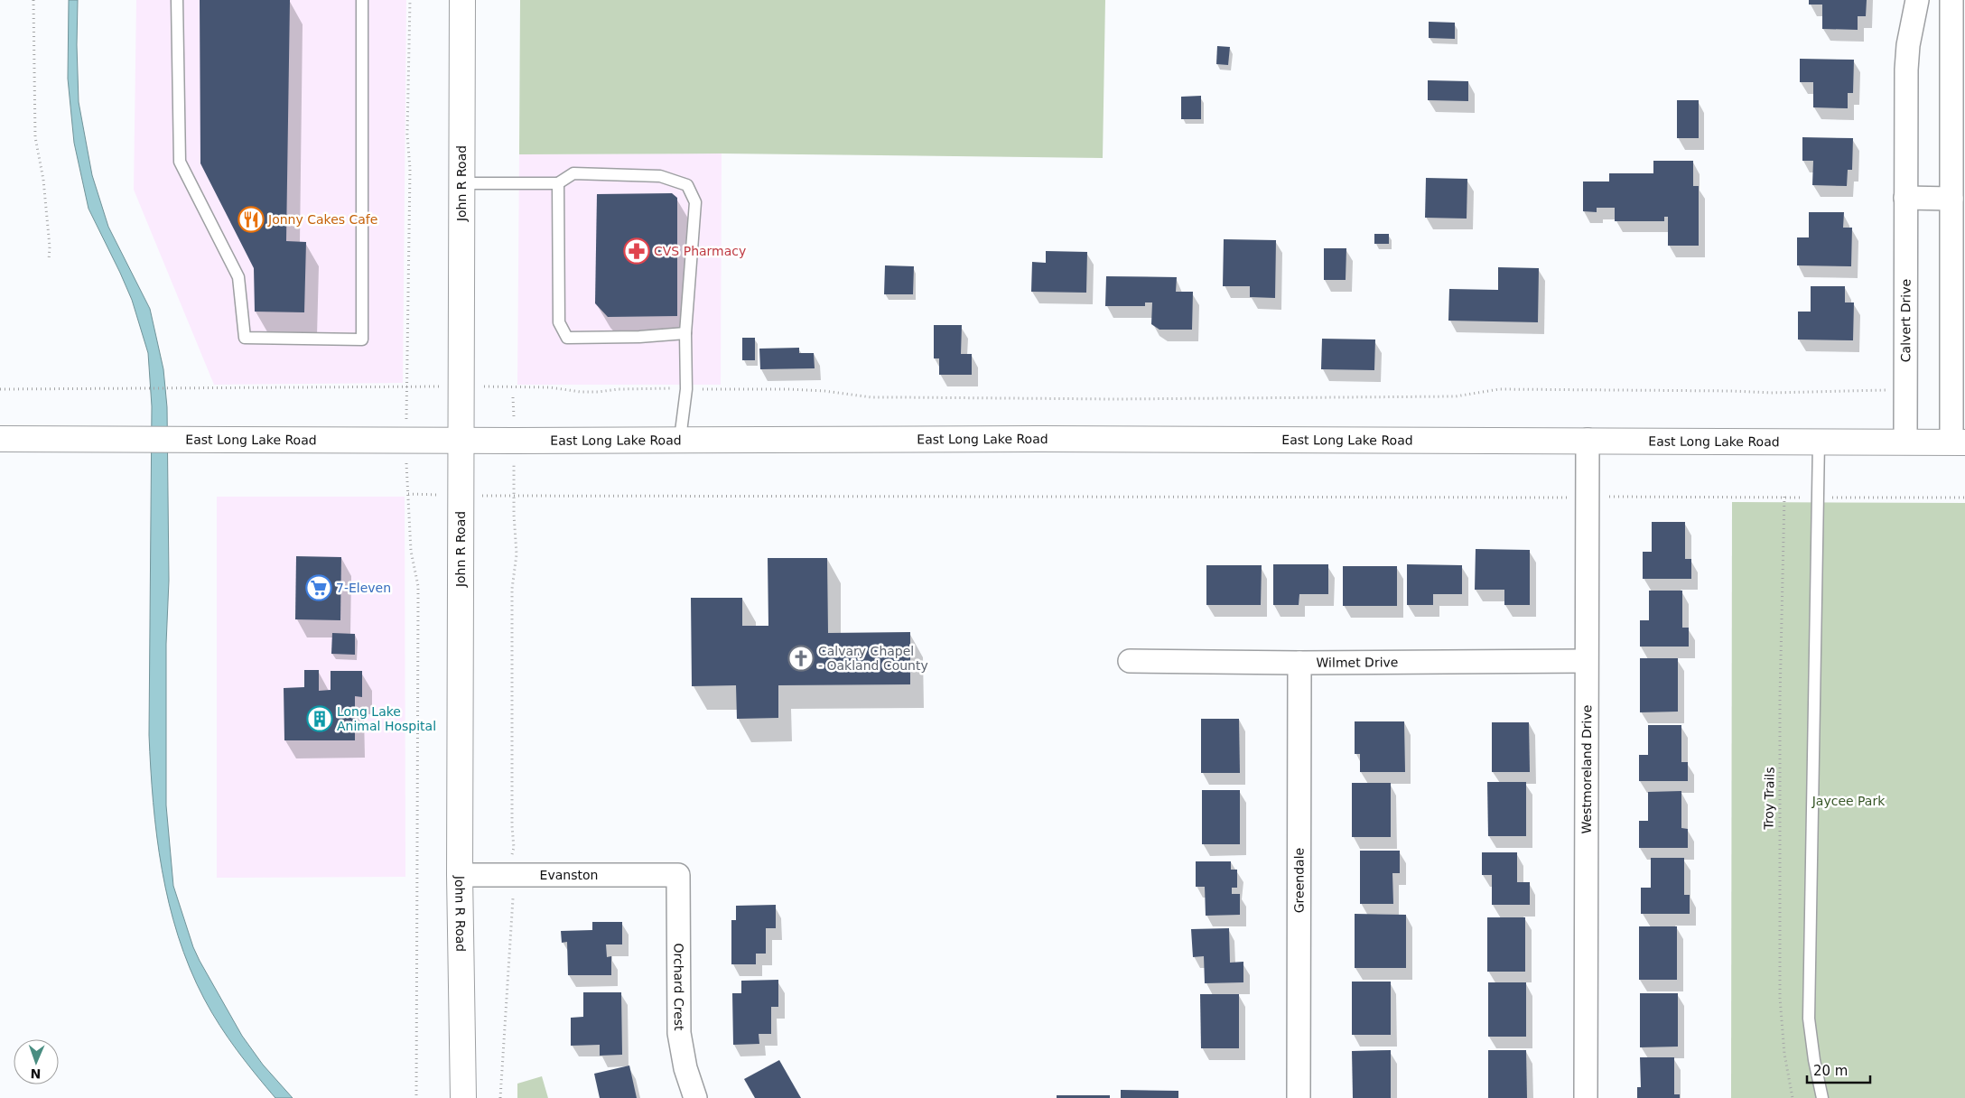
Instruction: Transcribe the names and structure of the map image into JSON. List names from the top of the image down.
{
  "streets": {
    "main road": ["John R Road", "East Long Lake Road"],
    "street": [
      "Calvert Drive",
      "Wilmet Drive",
      "Westmoreland Drive",
      "Evanston",
      "Greendale",
      "Orchard Crest"
    ],
    "path": ["Troy Trails"]
  },
  "crossings": [
    ["John R Road", "East Long Lake Road"],
    ["John R Road", "Evanston"],
    ["Calvert Drive", "East Long Lake Road"],
    ["East Long Lake Road", "Westmoreland Drive"],
    ["Wilmet Drive", "Westmoreland Drive"],
    ["Wilmet Drive", "Greendale"],
    ["Evanston", "Orchard Crest"]
  ],
  "parks": ["Jaycee Park"],
  "places": {
    "restaurant": ["Jonny Cakes Cafe"],
    "pharmacy": ["CVS Pharmacy"],
    "supermarket": ["7-Eleven"],
    "church": ["Calvary Chapel - Oakland County"],
    "building": ["Long Lake Animal Hospital"]
  },
  "scale_bar": "20 m",
  "north": "bottom"
}
